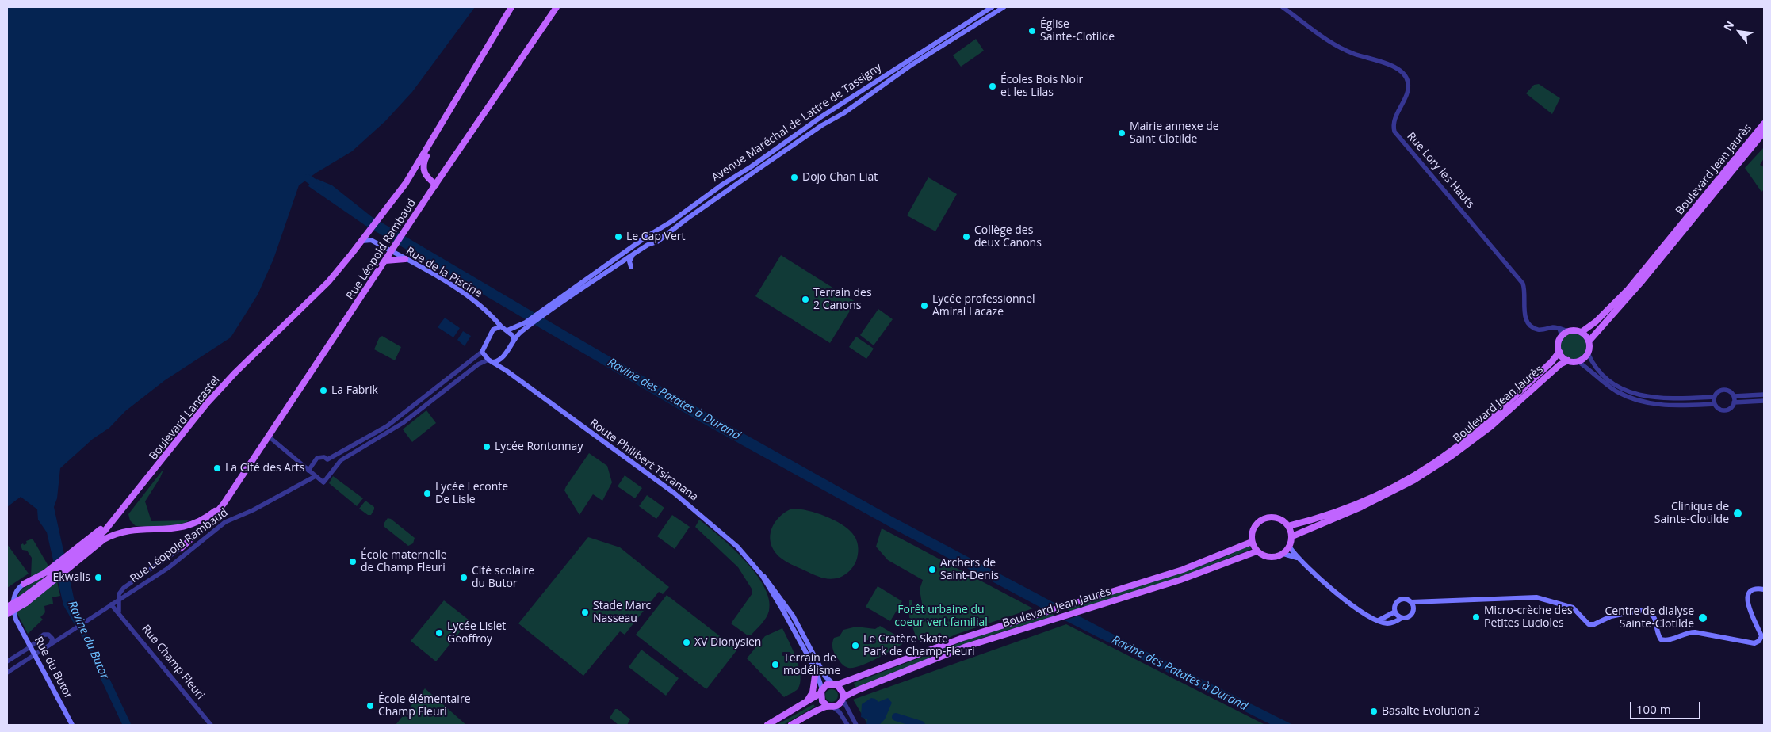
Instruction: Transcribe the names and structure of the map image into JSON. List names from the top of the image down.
{
  "streets": {
    "main road": [
      "Avenue Maréchal de Lattre de Tassigny",
      "Boulevard Jean Jaurès",
      "Rue Léopold Rambaud",
      "Rue de la Piscine",
      "Boulevard Lancastel",
      "Route Philibert Tsiranana",
      "Rue du Butor"
    ],
    "street": ["Rue Lory les Hauts", "Rue Champ Fleuri"]
  },
  "crossings": [
    ["Boulevard Jean Jaurès", "Rue Lory les Hauts"],
    ["Boulevard Jean Jaurès", "Route Philibert Tsiranana"],
    ["Rue Léopold Rambaud", "Rue de la Piscine"],
    ["Rue Léopold Rambaud", "Rue Champ Fleuri"],
    ["Rue Léopold Rambaud", "Rue du Butor"],
    ["Rue de la Piscine", "Boulevard Lancastel"],
    ["Rue de la Piscine", "Route Philibert Tsiranana"]
  ],
  "water": ["Ravine des Patates à Durand", "Ravine du Butor"],
  "parks": ["Forêt urbaine du coeur vert familial"],
  "places": [
    "Église Sainte-Clotilde",
    "Écoles Bois Noir et les Lilas",
    "Mairie annexe de Saint Clotilde",
    "Dojo Chan Liat",
    "Le Cap Vert",
    "Collège des deux Canons",
    "Terrain des 2 Canons",
    "Lycée professionnel Amiral Lacaze",
    "La Fabrik",
    "Lycée Rontonnay",
    "La Cité des Arts",
    "Lycée Leconte De Lisle",
    "Clinique de Sainte-Clotilde",
    "École maternelle de Champ Fleuri",
    "Archers de Saint-Denis",
    "Ekwalis",
    "Cité scolaire du Butor",
    "Stade Marc Nasseau",
    "Micro-crèche des Petites Lucioles",
    "Centre de dialyse Sainte-Clotilde",
    "Lycée Lislet Geoffroy",
    "XV Dionysien",
    "Le Cratère Skate Park de Champ-Fleuri",
    "Terrain de modélisme",
    "École élémentaire Champ Fleuri",
    "Basalte Evolution 2"
  ],
  "scale_bar": "100 m",
  "north": "top left"
}
